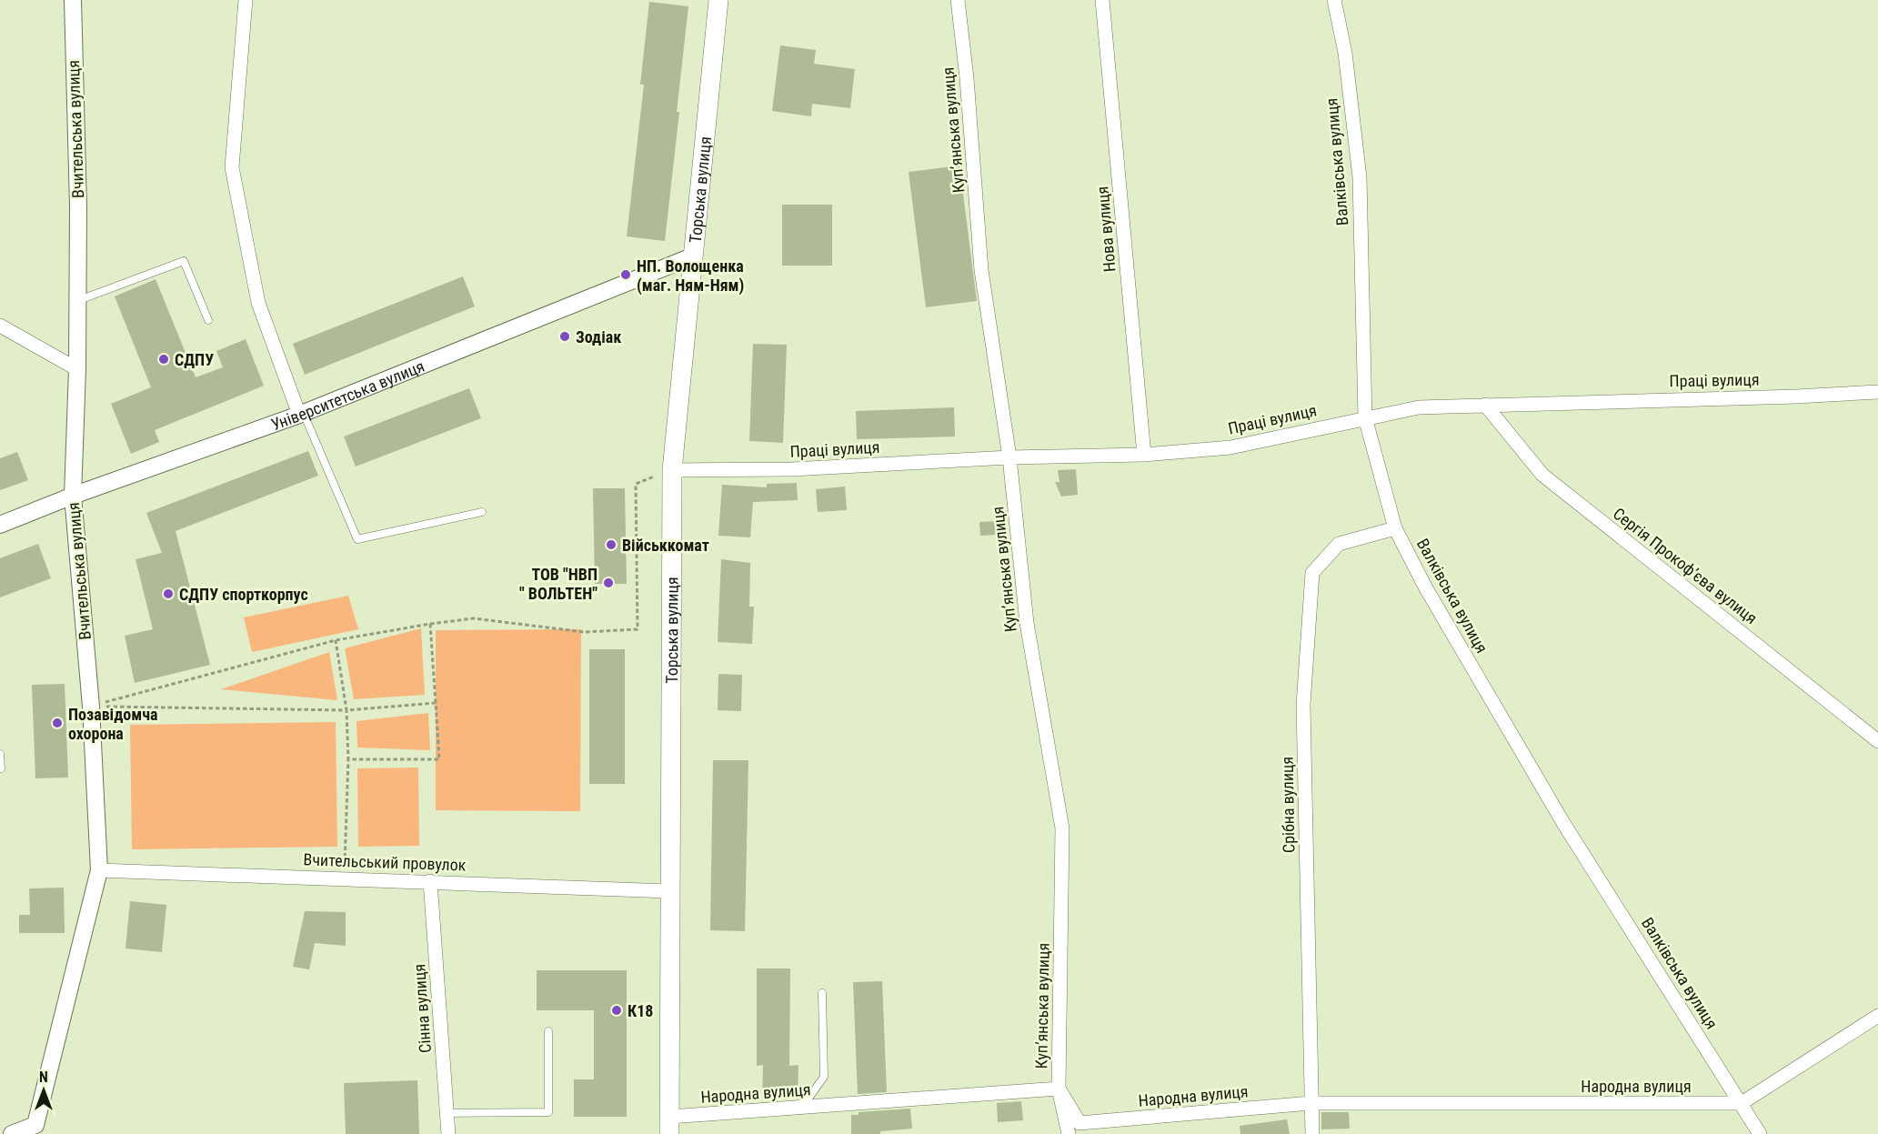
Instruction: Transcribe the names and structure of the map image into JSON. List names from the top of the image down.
{
  "streets": {
    "main road": ["Торська вулиця"],
    "street": [
      "Вчительська вулиця",
      "Куп’янська вулиця",
      "Валківська вулиця",
      "Нова вулиця",
      "Праці вулиця",
      "Університетська вулиця",
      "Сергія Прокоф’єва вулиця",
      "Срібна вулиця",
      "Вчительський провулок",
      "Сінна вулиця",
      "Народна вулиця"
    ]
  },
  "crossings": [
    ["Вчительська вулиця", "Університетська вулиця"],
    ["Вчительська вулиця", "Вчительський провулок"],
    ["Куп’янська вулиця", "Праці вулиця"],
    ["Куп’янська вулиця", "Народна вулиця"],
    ["Валківська вулиця", "Праці вулиця"],
    ["Валківська вулиця", "Срібна вулиця"],
    ["Валківська вулиця", "Народна вулиця"],
    ["Торська вулиця", "Праці вулиця"],
    ["Торська вулиця", "Університетська вулиця"],
    ["Торська вулиця", "Вчительський провулок"],
    ["Торська вулиця", "Народна вулиця"],
    ["Нова вулиця", "Праці вулиця"],
    ["Праці вулиця", "Сергія Прокоф’єва вулиця"],
    ["Срібна вулиця", "Народна вулиця"],
    ["Вчительський провулок", "Сінна вулиця"]
  ],
  "places": [
    "НП. Волощенка (маг. Ням-Ням)",
    "Зодіак",
    "СДПУ",
    "Військкомат",
    "ТОВ \"НВП \" ВОЛЬТЕН\"",
    "СДПУ спорткорпус",
    "Позавідомча охорона",
    "К18"
  ],
  "north": "top"
}
